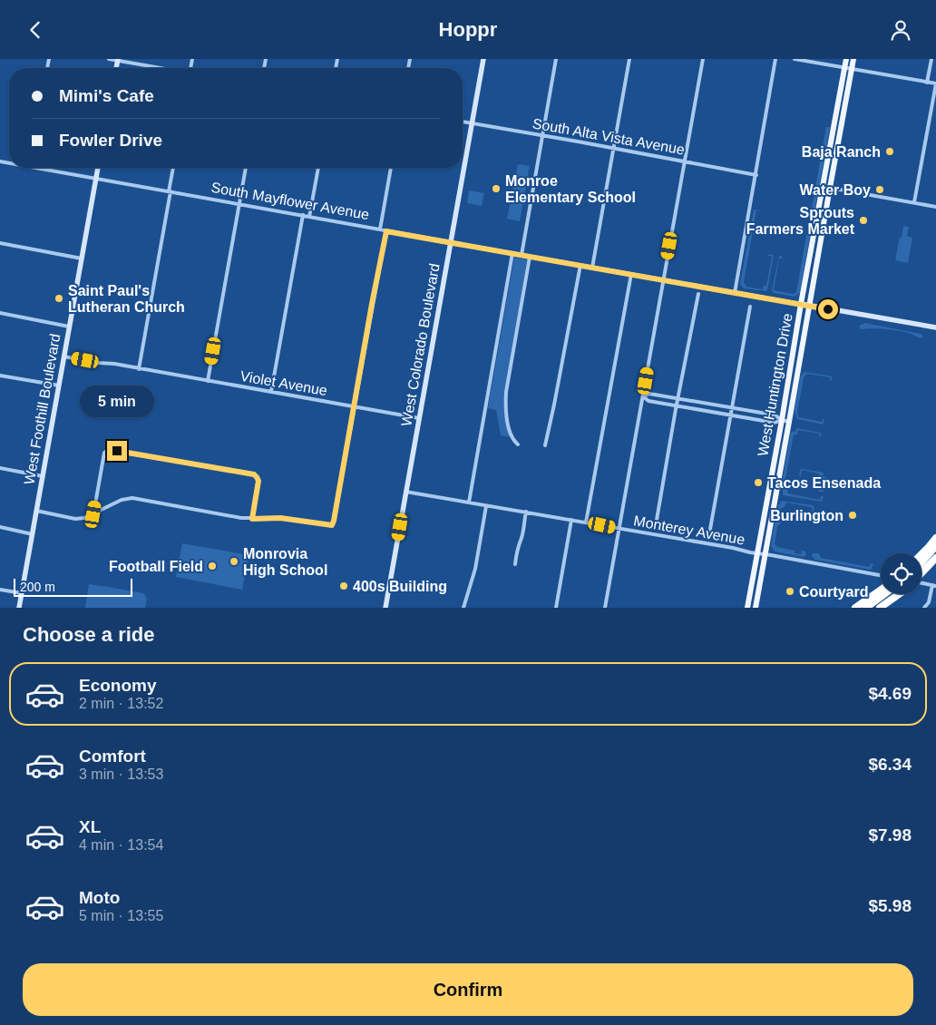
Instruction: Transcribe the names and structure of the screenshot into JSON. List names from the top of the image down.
{
  "streets": {
    "main road": ["West Huntington Drive"],
    "street": [
      "South Alta Vista Avenue",
      "South Mayflower Avenue",
      "West Colorado Boulevard",
      "Violet Avenue",
      "West Foothill Boulevard",
      "Monterey Avenue"
    ]
  },
  "crossings": [
    ["South Alta Vista Avenue", "West Colorado Boulevard"],
    ["South Mayflower Avenue", "West Colorado Boulevard"],
    ["South Mayflower Avenue", "West Huntington Drive"],
    ["South Mayflower Avenue", "West Foothill Boulevard"],
    ["West Colorado Boulevard", "Violet Avenue"],
    ["West Colorado Boulevard", "Monterey Avenue"],
    ["Violet Avenue", "West Foothill Boulevard"],
    ["West Huntington Drive", "Monterey Avenue"]
  ],
  "places": [
    "Baja Ranch",
    "Monroe Elementary School",
    "Water Boy",
    "Sprouts Farmers Market",
    "Saint Paul's Lutheran Church",
    "Tacos Ensenada",
    "Burlington",
    "Monrovia High School",
    "Football Field",
    "400s Building",
    "Courtyard"
  ],
  "scale_bar": "200 m",
  "page": {
    "header": "Hoppr",
    "banner": ["Mimi's Cafe", "Fowler Drive"],
    "bubble": "5 min",
    "scale": "200 m",
    "heading": "Choose a ride",
    "list": [
      {
        "name": "Economy",
        "note": "2 min · 13:52",
        "value": "$4.69"
      },
      {
        "name": "Comfort",
        "note": "3 min · 13:53",
        "value": "$6.34"
      },
      {
        "name": "XL",
        "note": "4 min · 13:54",
        "value": "$7.98"
      },
      {
        "name": "Moto",
        "note": "5 min · 13:55",
        "value": "$5.98"
      }
    ],
    "buttons": "Confirm"
  }
}
